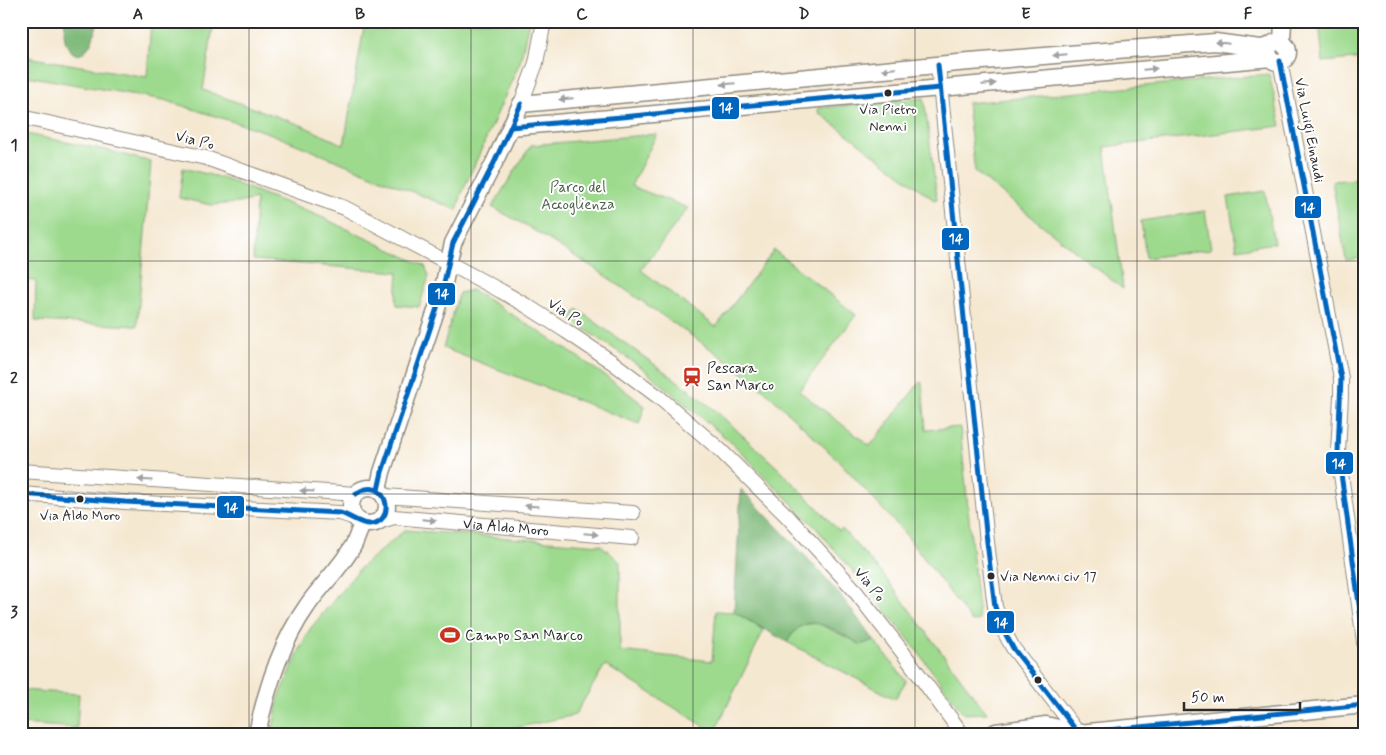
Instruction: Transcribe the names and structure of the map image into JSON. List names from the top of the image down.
{
  "streets": {
    "street": ["Via Luigi Einaudi", "Via Po", "Via Aldo Moro"]
  },
  "parks": ["Parco del Accoglienza"],
  "places": {
    "other": ["Via Pietro Nenni", "Via Aldo Moro", "Via Nenni civ 17"],
    "station": ["Pescara San Marco"],
    "sports": ["Campo San Marco"]
  },
  "lines": ["transit line 14"],
  "scale_bar": "50 m",
  "grid": {
    "columns": [
      "A",
      "B",
      "C",
      "D",
      "E",
      "F"
    ],
    "rows": ["1", "2", "3"]
  }
}
